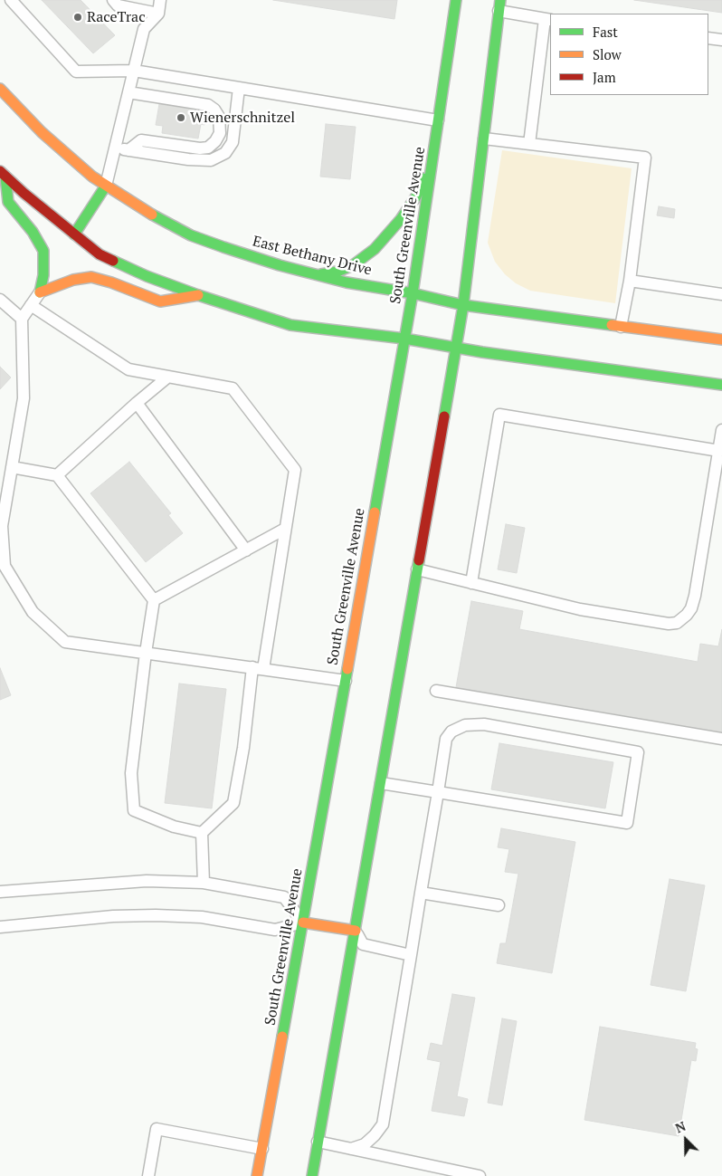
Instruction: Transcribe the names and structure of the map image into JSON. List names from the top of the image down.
{
  "streets": {
    "main road": ["South Greenville Avenue", "East Bethany Drive"]
  },
  "crossings": [
    ["South Greenville Avenue", "East Bethany Drive"]
  ],
  "places": ["RaceTrac", "Wienerschnitzel"],
  "legend": ["Fast", "Slow", "Jam"],
  "north": "top left"
}
